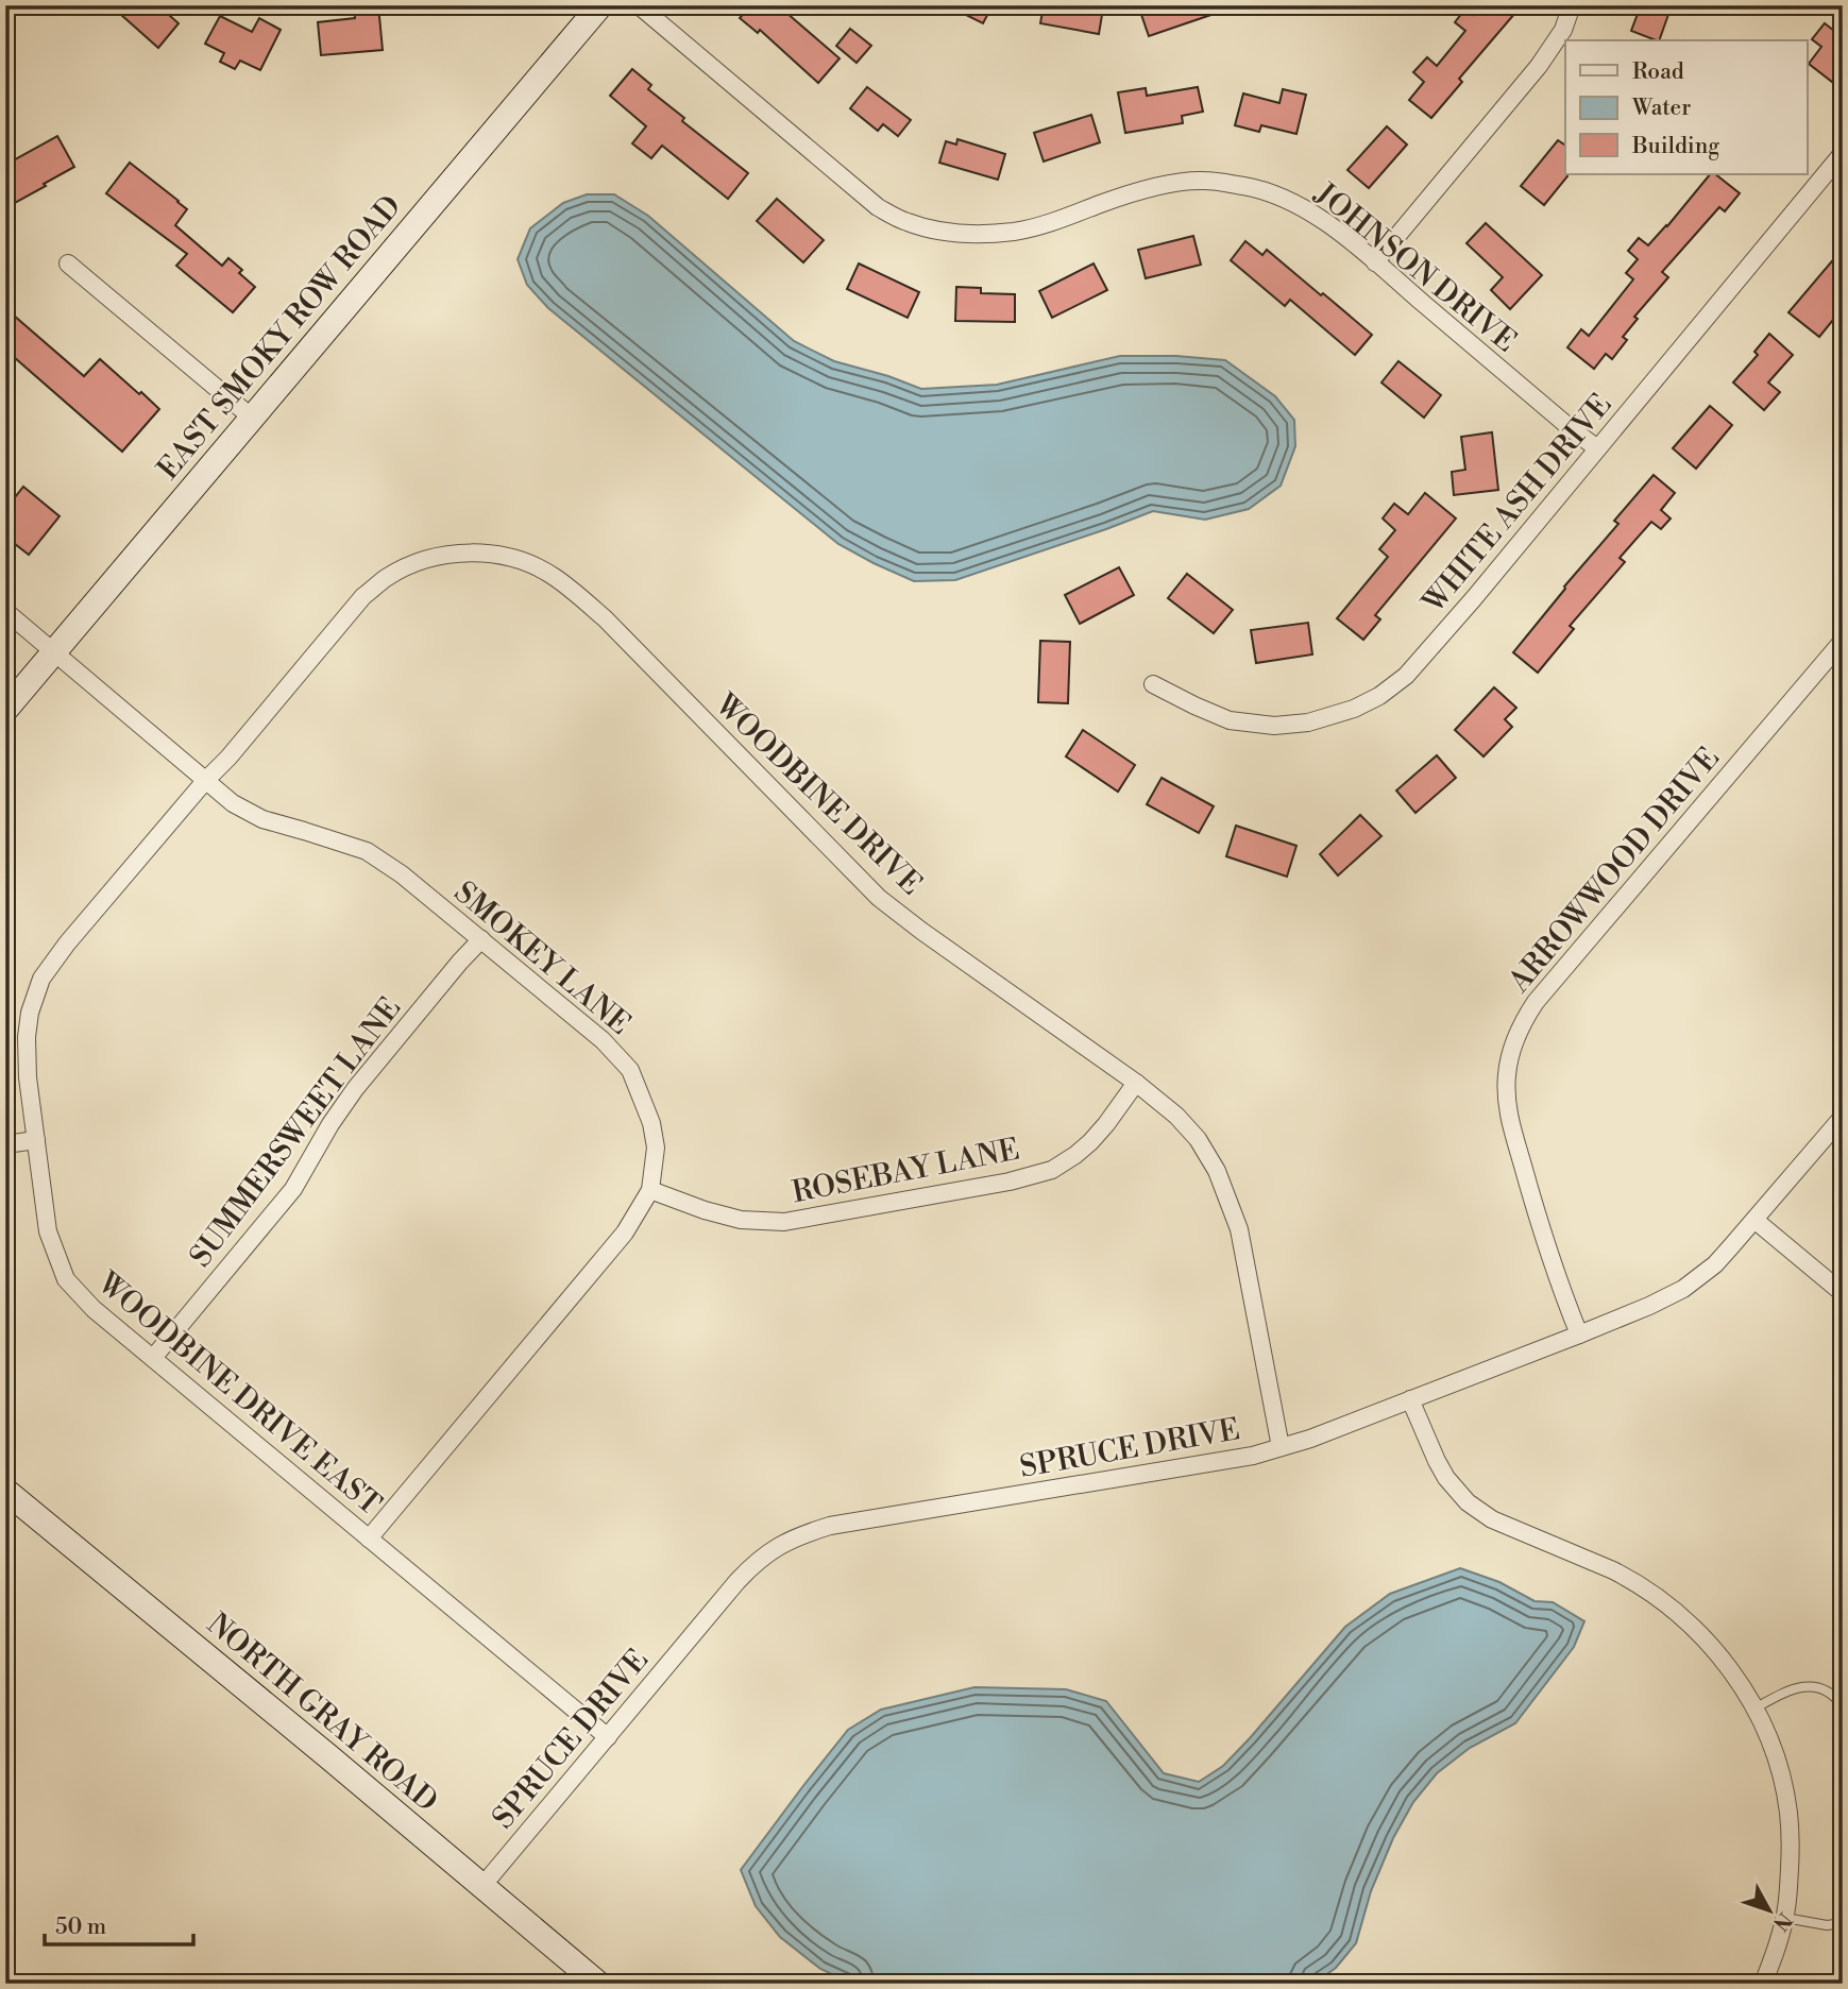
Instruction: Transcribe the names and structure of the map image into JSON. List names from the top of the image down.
{
  "streets": {
    "street": [
      "JOHNSON DRIVE",
      "EAST SMOKY ROW ROAD",
      "WHITE ASH DRIVE",
      "WOODBINE DRIVE",
      "ARROWWOOD DRIVE",
      "SMOKEY LANE",
      "SUMMERSWEET LANE",
      "ROSEBAY LANE",
      "WOODBINE DRIVE EAST",
      "SPRUCE DRIVE",
      "NORTH GRAY ROAD"
    ]
  },
  "crossings": [
    ["JOHNSON DRIVE", "WHITE ASH DRIVE"],
    ["EAST SMOKY ROW ROAD", "SMOKEY LANE"],
    ["WOODBINE DRIVE", "SMOKEY LANE"],
    ["WOODBINE DRIVE", "ROSEBAY LANE"],
    ["WOODBINE DRIVE", "WOODBINE DRIVE EAST"],
    ["WOODBINE DRIVE", "SPRUCE DRIVE"],
    ["ARROWWOOD DRIVE", "SPRUCE DRIVE"],
    ["SMOKEY LANE", "SUMMERSWEET LANE"],
    ["SMOKEY LANE", "ROSEBAY LANE"],
    ["SMOKEY LANE", "WOODBINE DRIVE EAST"],
    ["SUMMERSWEET LANE", "WOODBINE DRIVE EAST"],
    ["WOODBINE DRIVE EAST", "SPRUCE DRIVE"],
    ["SPRUCE DRIVE", "NORTH GRAY ROAD"]
  ],
  "legend": ["Road", "Water", "Building"],
  "scale_bar": "50 m",
  "north": "bottom right"
}
